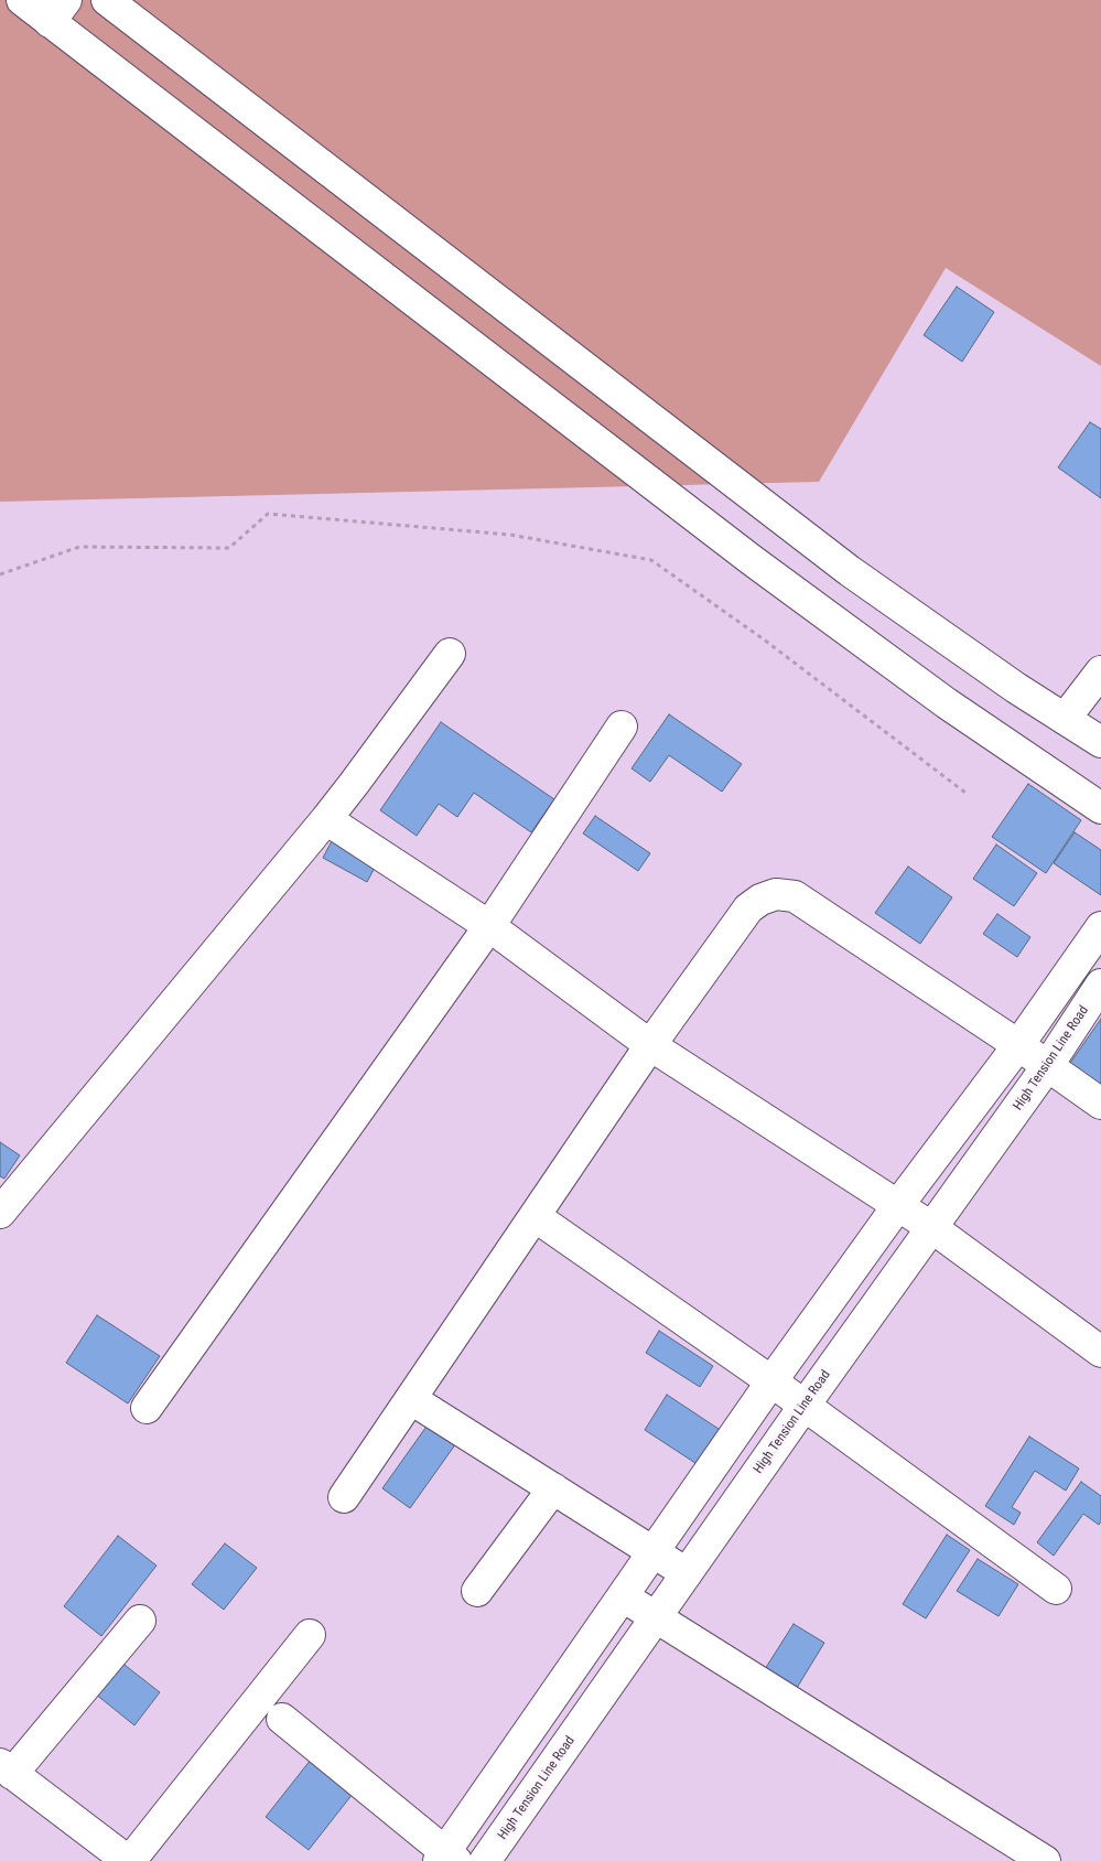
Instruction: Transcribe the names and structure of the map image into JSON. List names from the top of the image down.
{
  "streets": {
    "street": ["High Tension Line Road"]
  }
}
